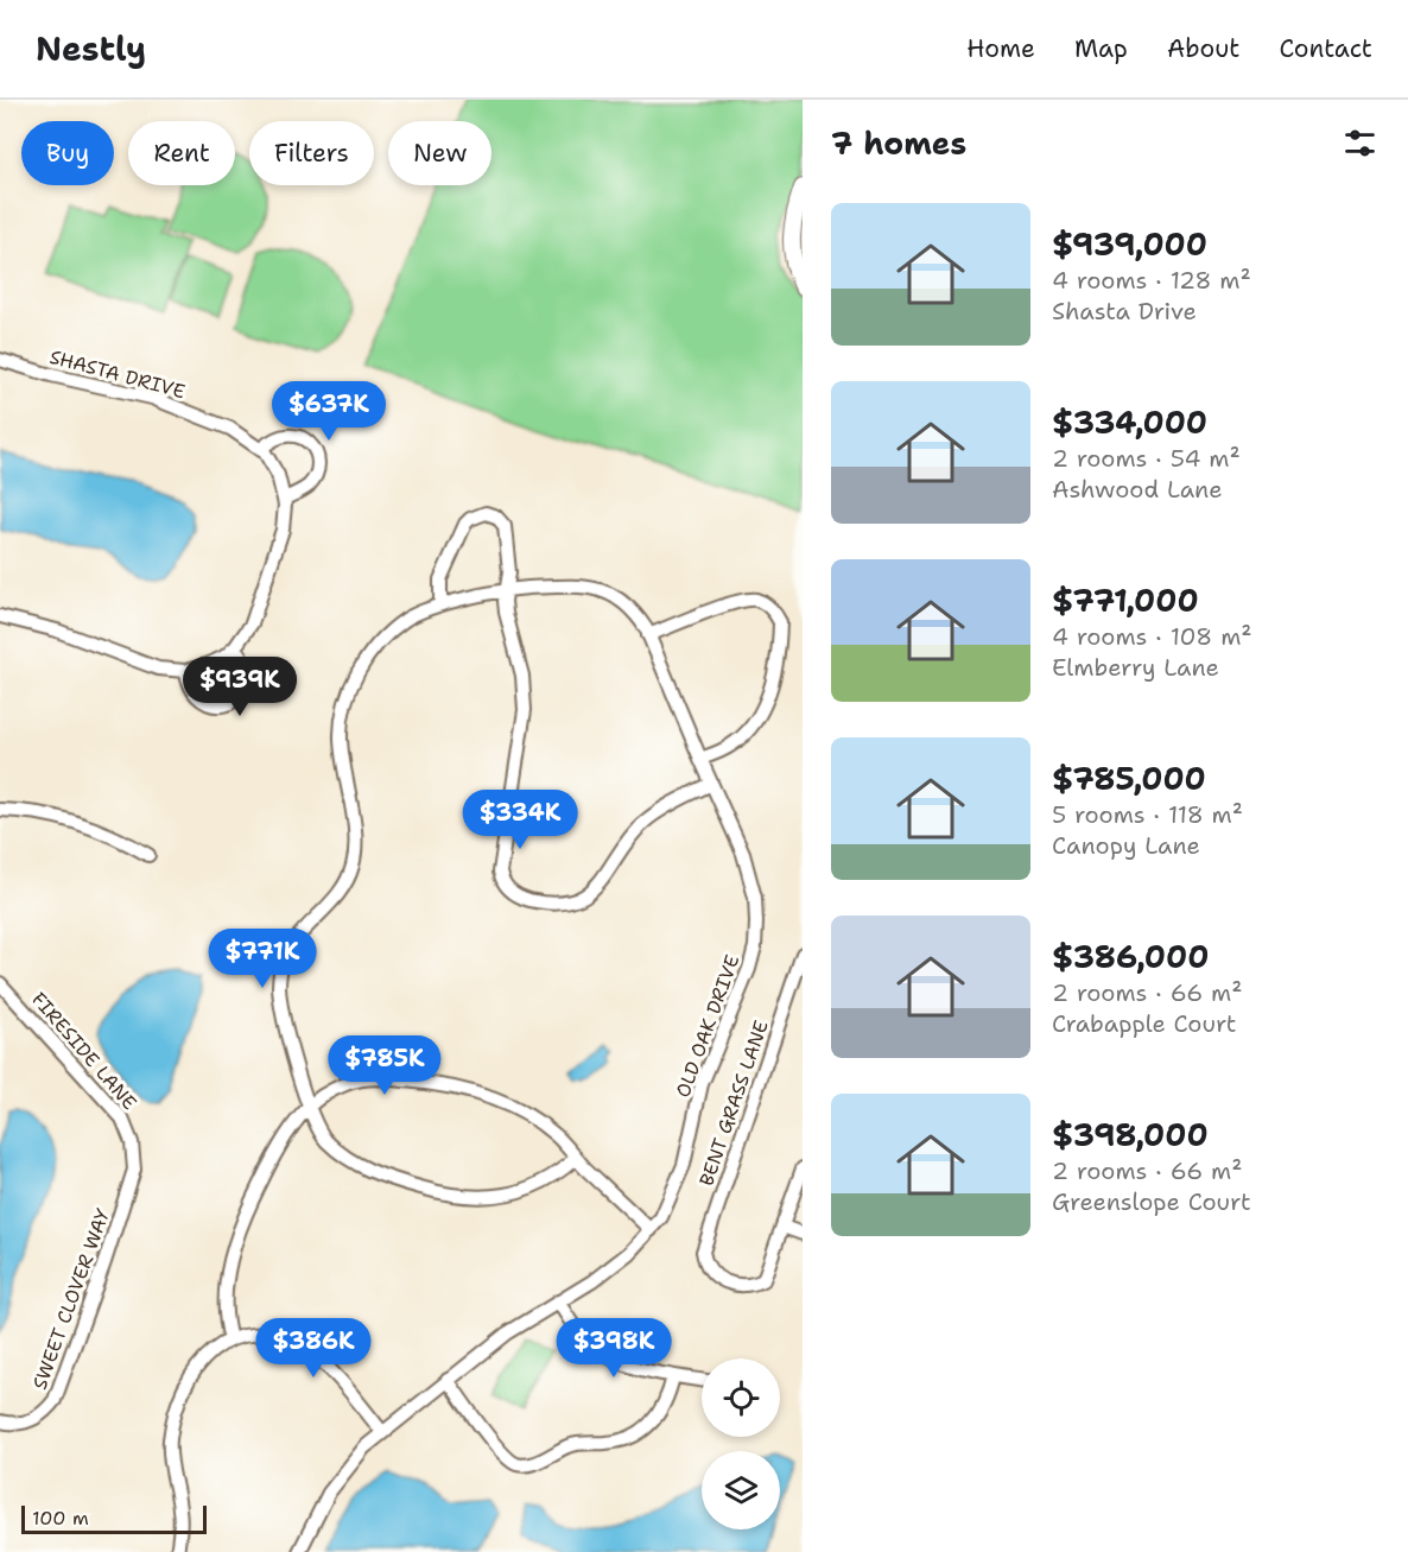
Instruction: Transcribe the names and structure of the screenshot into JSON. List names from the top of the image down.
{
  "streets": {
    "street": [
      "SHASTA DRIVE",
      "OLD OAK DRIVE",
      "FIRESIDE LANE",
      "BENT GRASS LANE",
      "SWEET CLOVER WAY"
    ]
  },
  "crossings": [
    ["FIRESIDE LANE", "SWEET CLOVER WAY"]
  ],
  "scale_bar": "100 m",
  "page": {
    "header": "Nestly",
    "nav": [
      "Home",
      "Map",
      "About",
      "Contact"
    ],
    "heading": "7 homes",
    "chip": [
      "Buy",
      "Rent",
      "Filters",
      "New"
    ],
    "list": [
      {
        "name": "$939,000",
        "note": "4 rooms · 128 m² · Shasta Drive"
      },
      {
        "name": "$334,000",
        "note": "2 rooms · 54 m² · Ashwood Lane"
      },
      {
        "name": "$771,000",
        "note": "4 rooms · 108 m² · Elmberry Lane"
      },
      {
        "name": "$785,000",
        "note": "5 rooms · 118 m² · Canopy Lane"
      },
      {
        "name": "$386,000",
        "note": "2 rooms · 66 m² · Crabapple Court"
      },
      {
        "name": "$398,000",
        "note": "2 rooms · 66 m² · Greenslope Court"
      }
    ],
    "price": [
      "$637K",
      "$939K",
      "$334K",
      "$771K",
      "$785K",
      "$386K",
      "$398K"
    ],
    "scale": "100 m"
  }
}
